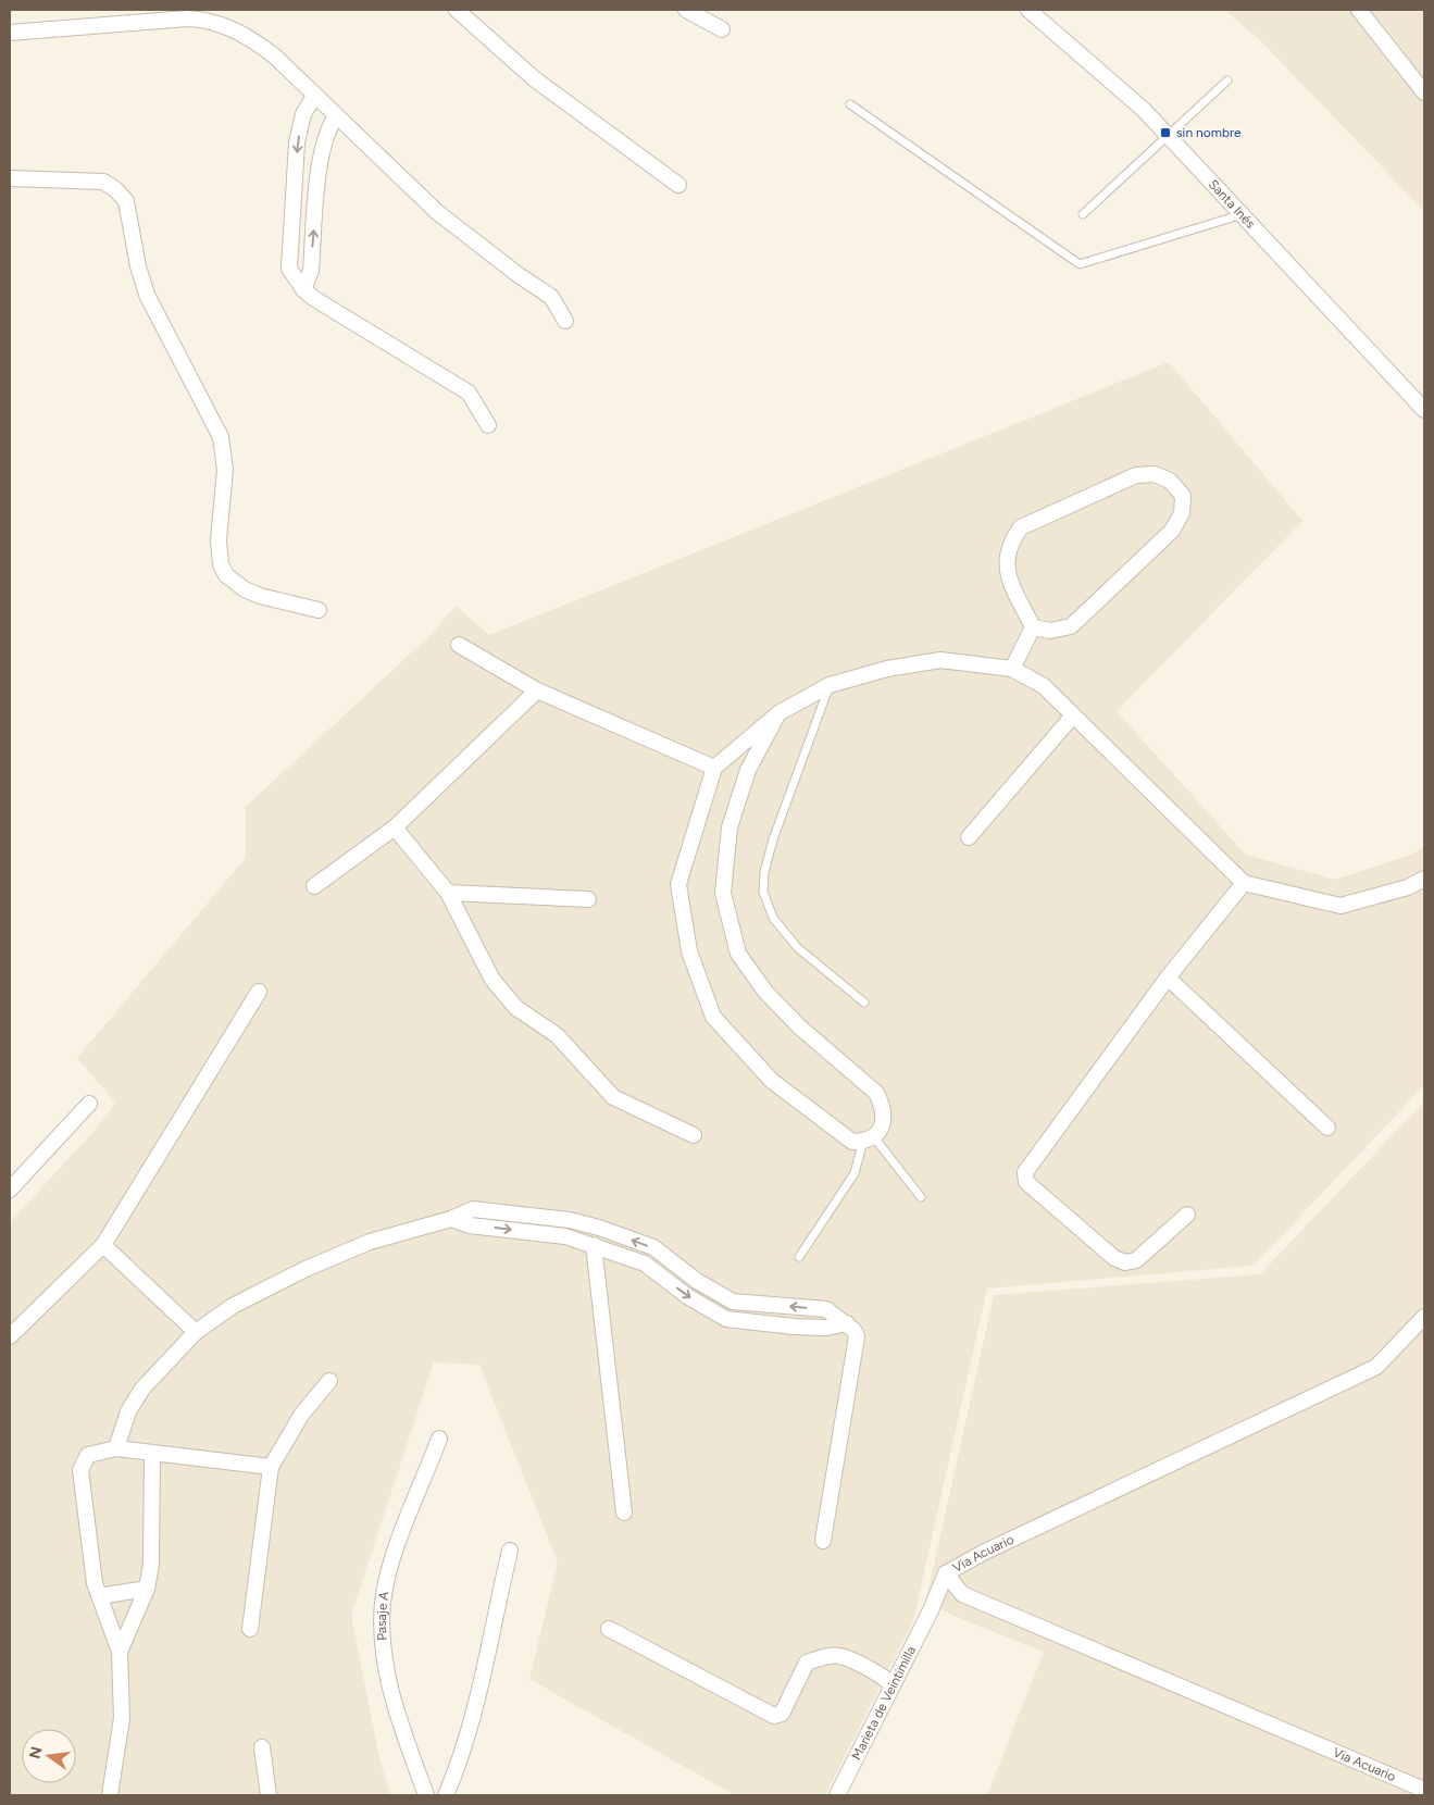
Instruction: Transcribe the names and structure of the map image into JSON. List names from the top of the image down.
{
  "streets": {
    "street": [
      "Santa Inés",
      "Via Acuario",
      "Pasaje A",
      "Marieta de Veintimilla"
    ]
  },
  "crossings": [
    ["Via Acuario", "Marieta de Veintimilla"]
  ],
  "places": {
    "transit": ["sin nombre"]
  },
  "north": "left"
}
